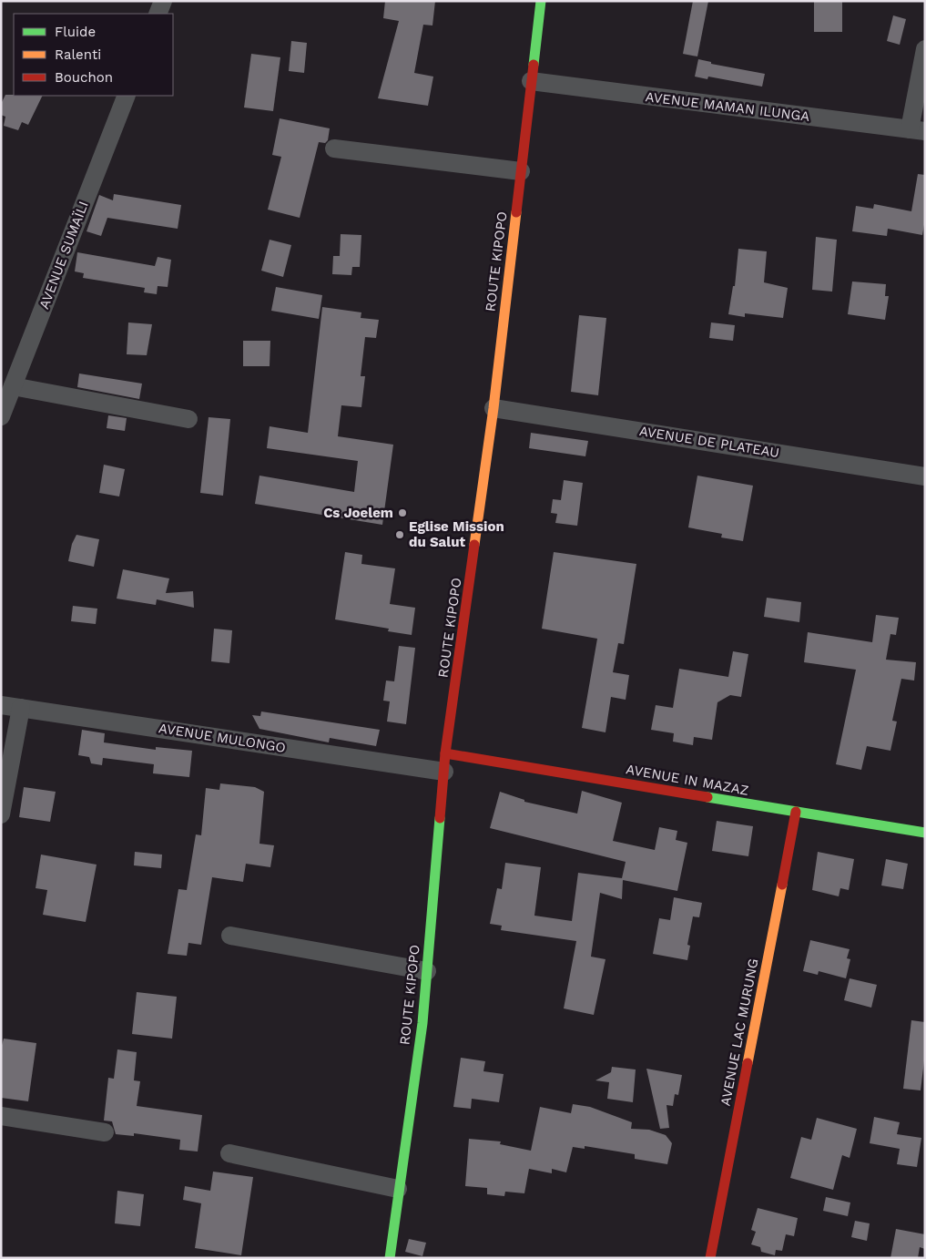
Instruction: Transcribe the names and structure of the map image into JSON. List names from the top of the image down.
{
  "streets": {
    "main road": ["ROUTE KIPOPO", "AVENUE IN MAZAZ", "AVENUE LAC MURUNG"],
    "street": [
      "AVENUE MAMAN ILUNGA",
      "AVENUE SUMAÏLI",
      "AVENUE DE PLATEAU",
      "AVENUE MULONGO"
    ]
  },
  "crossings": [
    ["AVENUE MAMAN ILUNGA", "ROUTE KIPOPO"],
    ["ROUTE KIPOPO", "AVENUE DE PLATEAU"],
    ["ROUTE KIPOPO", "AVENUE MULONGO"],
    ["ROUTE KIPOPO", "AVENUE IN MAZAZ"],
    ["AVENUE IN MAZAZ", "AVENUE LAC MURUNG"]
  ],
  "places": ["Cs Joelem", "Eglise Mission du Salut"],
  "legend": ["Fluide", "Ralenti", "Bouchon"]
}
